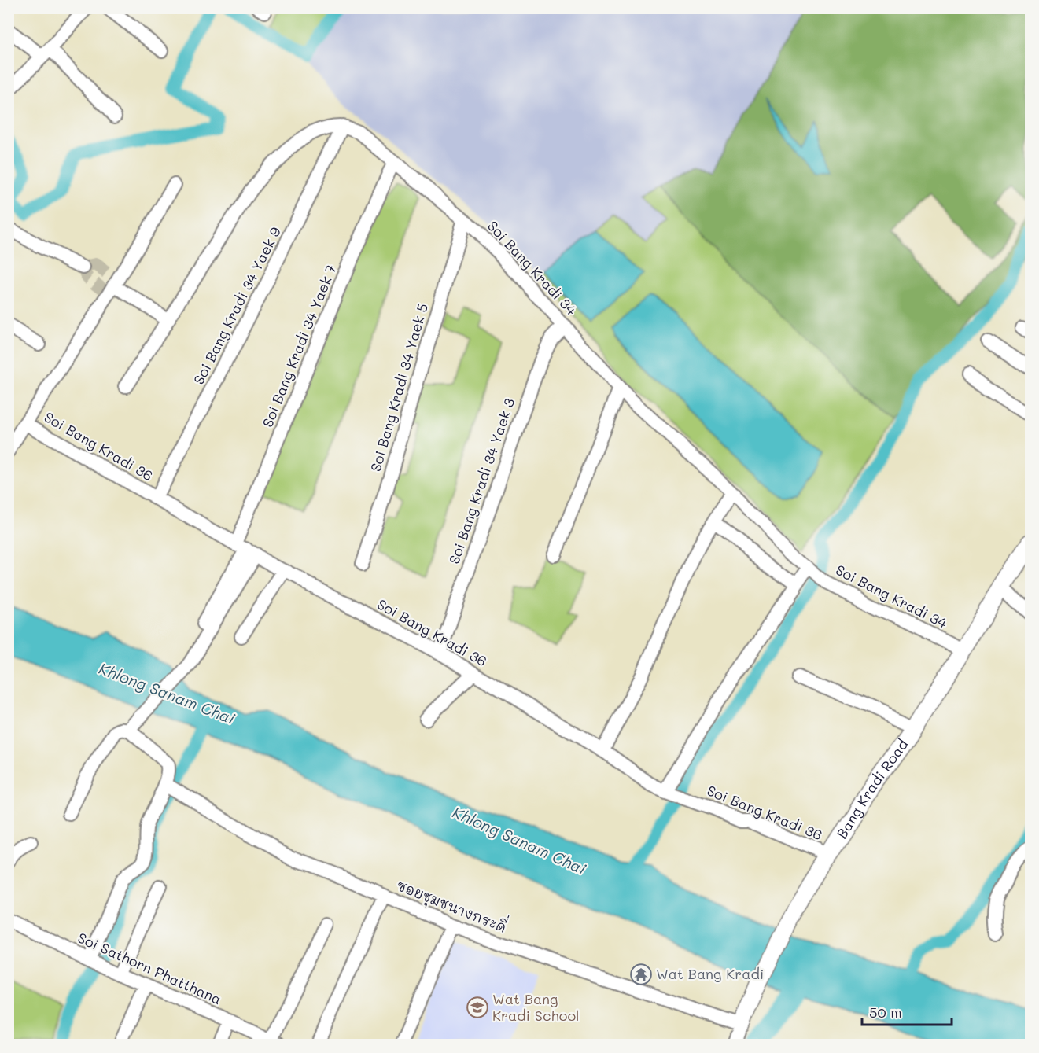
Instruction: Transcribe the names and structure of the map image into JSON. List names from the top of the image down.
{
  "streets": {
    "street": [
      "Soi Bang Kradi 34",
      "Soi Bang Kradi 34 Yaek 9",
      "Soi Bang Kradi 34 Yaek 7",
      "Soi Bang Kradi 34 Yaek 5",
      "Soi Bang Kradi 36",
      "Soi Bang Kradi 34 Yaek 3",
      "Bang Kradi Road",
      "ซอยชุมชนางกระดี่",
      "Soi Sathorn Phatthana"
    ]
  },
  "crossings": [
    ["Soi Bang Kradi 34", "Soi Bang Kradi 34 Yaek 9"],
    ["Soi Bang Kradi 34", "Soi Bang Kradi 34 Yaek 7"],
    ["Soi Bang Kradi 34", "Soi Bang Kradi 34 Yaek 5"],
    ["Soi Bang Kradi 34", "Soi Bang Kradi 34 Yaek 3"],
    ["Soi Bang Kradi 34", "Bang Kradi Road"],
    ["Soi Bang Kradi 34 Yaek 9", "Soi Bang Kradi 36"],
    ["Soi Bang Kradi 34 Yaek 7", "Soi Bang Kradi 36"],
    ["Soi Bang Kradi 36", "Soi Bang Kradi 34 Yaek 3"],
    ["Soi Bang Kradi 36", "Bang Kradi Road"],
    ["Bang Kradi Road", "ซอยชุมชนางกระดี่"]
  ],
  "water": ["Khlong Sanam Chai"],
  "places": {
    "temple": ["Wat Bang Kradi"],
    "school or university": ["Wat Bang Kradi School"]
  },
  "scale_bar": "50 m"
}
